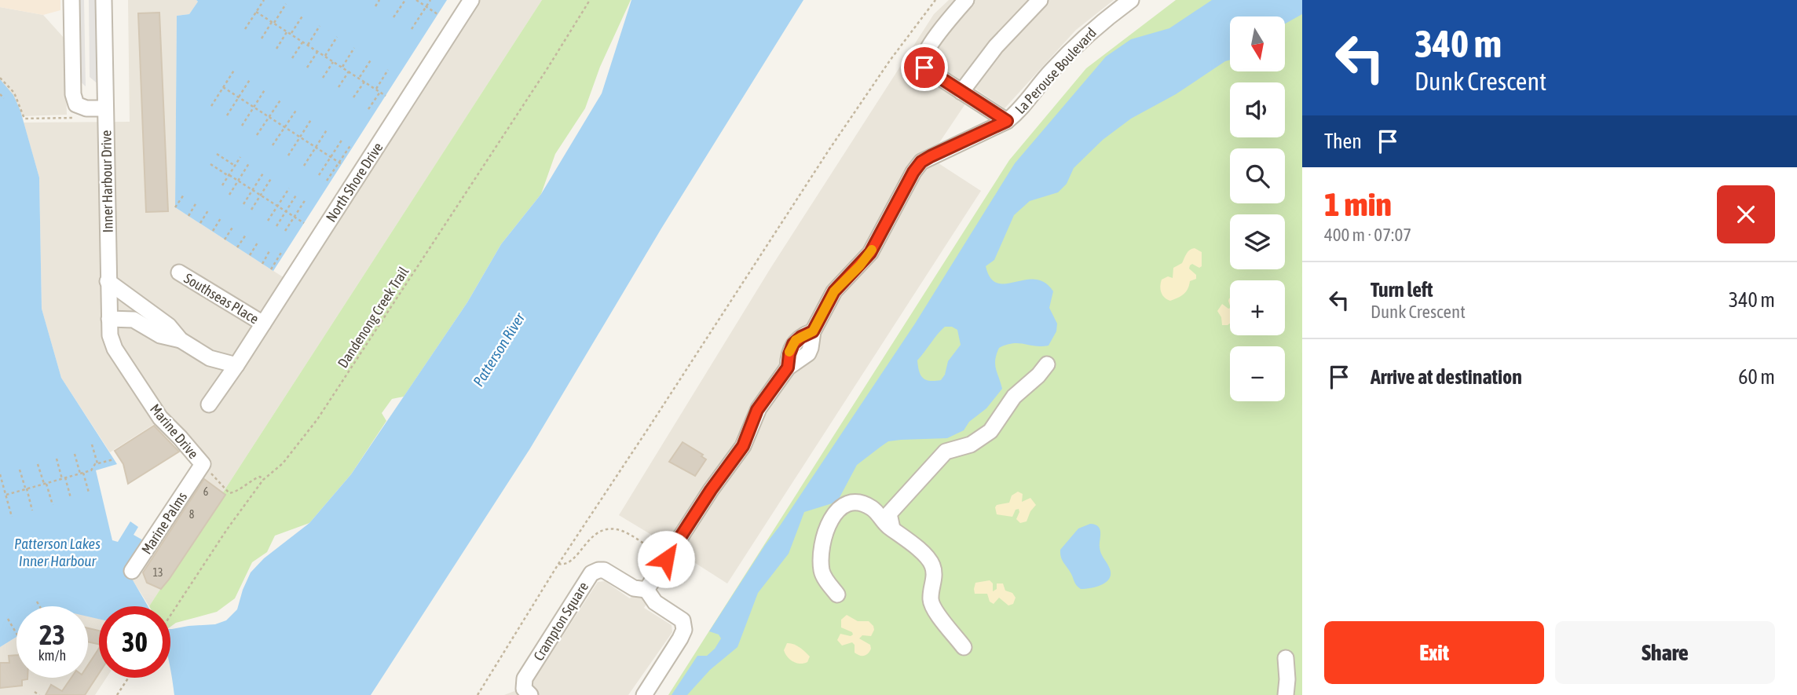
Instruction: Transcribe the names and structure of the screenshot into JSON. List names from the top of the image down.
{
  "streets": {
    "street": [
      "La Perouse Boulevard",
      "Inner Harbour Drive",
      "North Shore Drive",
      "Southseas Place",
      "Marine Drive",
      "Marine Palms",
      "Crampton Square"
    ],
    "path": ["Dandenong Creek Trail"]
  },
  "crossings": [
    ["La Perouse Boulevard", "Crampton Square"],
    ["Inner Harbour Drive", "Marine Drive"],
    ["North Shore Drive", "Southseas Place"],
    ["Marine Drive", "Marine Palms"]
  ],
  "water": ["Patterson River", "Patterson Lakes Inner Harbour"],
  "house_numbers": ["6", "8", "13"],
  "north": "bottom",
  "page": {
    "turn": ["340 m", "Dunk Crescent"],
    "map_buttons": ["+", "−"],
    "then": "Then",
    "heading": ["1 min", "400 m · 07:07"],
    "list": [
      {
        "name": "Turn left",
        "note": "Dunk Crescent",
        "value": "340 m"
      },
      {
        "name": "Arrive at destination",
        "value": "60 m"
      }
    ],
    "speed": "23 km/h",
    "limit": "30",
    "buttons": ["Exit", "Share"]
  }
}
